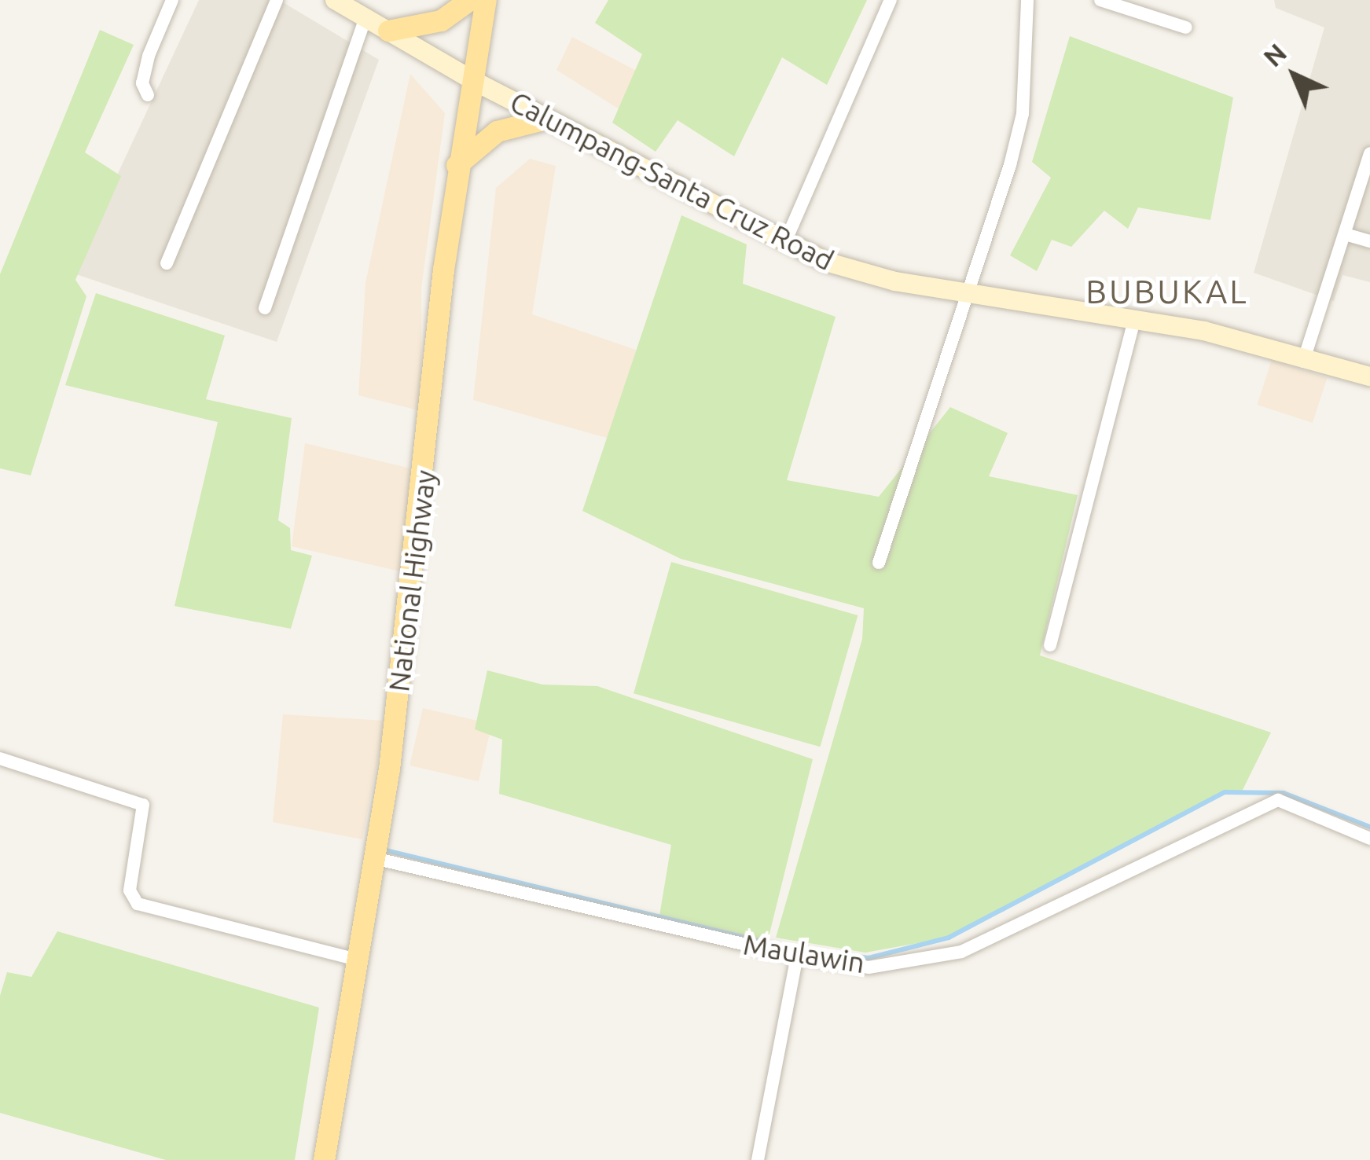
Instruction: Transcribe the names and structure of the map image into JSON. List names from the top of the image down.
{
  "streets": {
    "main road": ["Calumpang-Santa Cruz Road", "National Highway"],
    "street": ["Maulawin"]
  },
  "crossings": [
    ["Calumpang-Santa Cruz Road", "National Highway"],
    ["National Highway", "Maulawin"]
  ],
  "districts": ["BUBUKAL"],
  "north": "top left"
}
